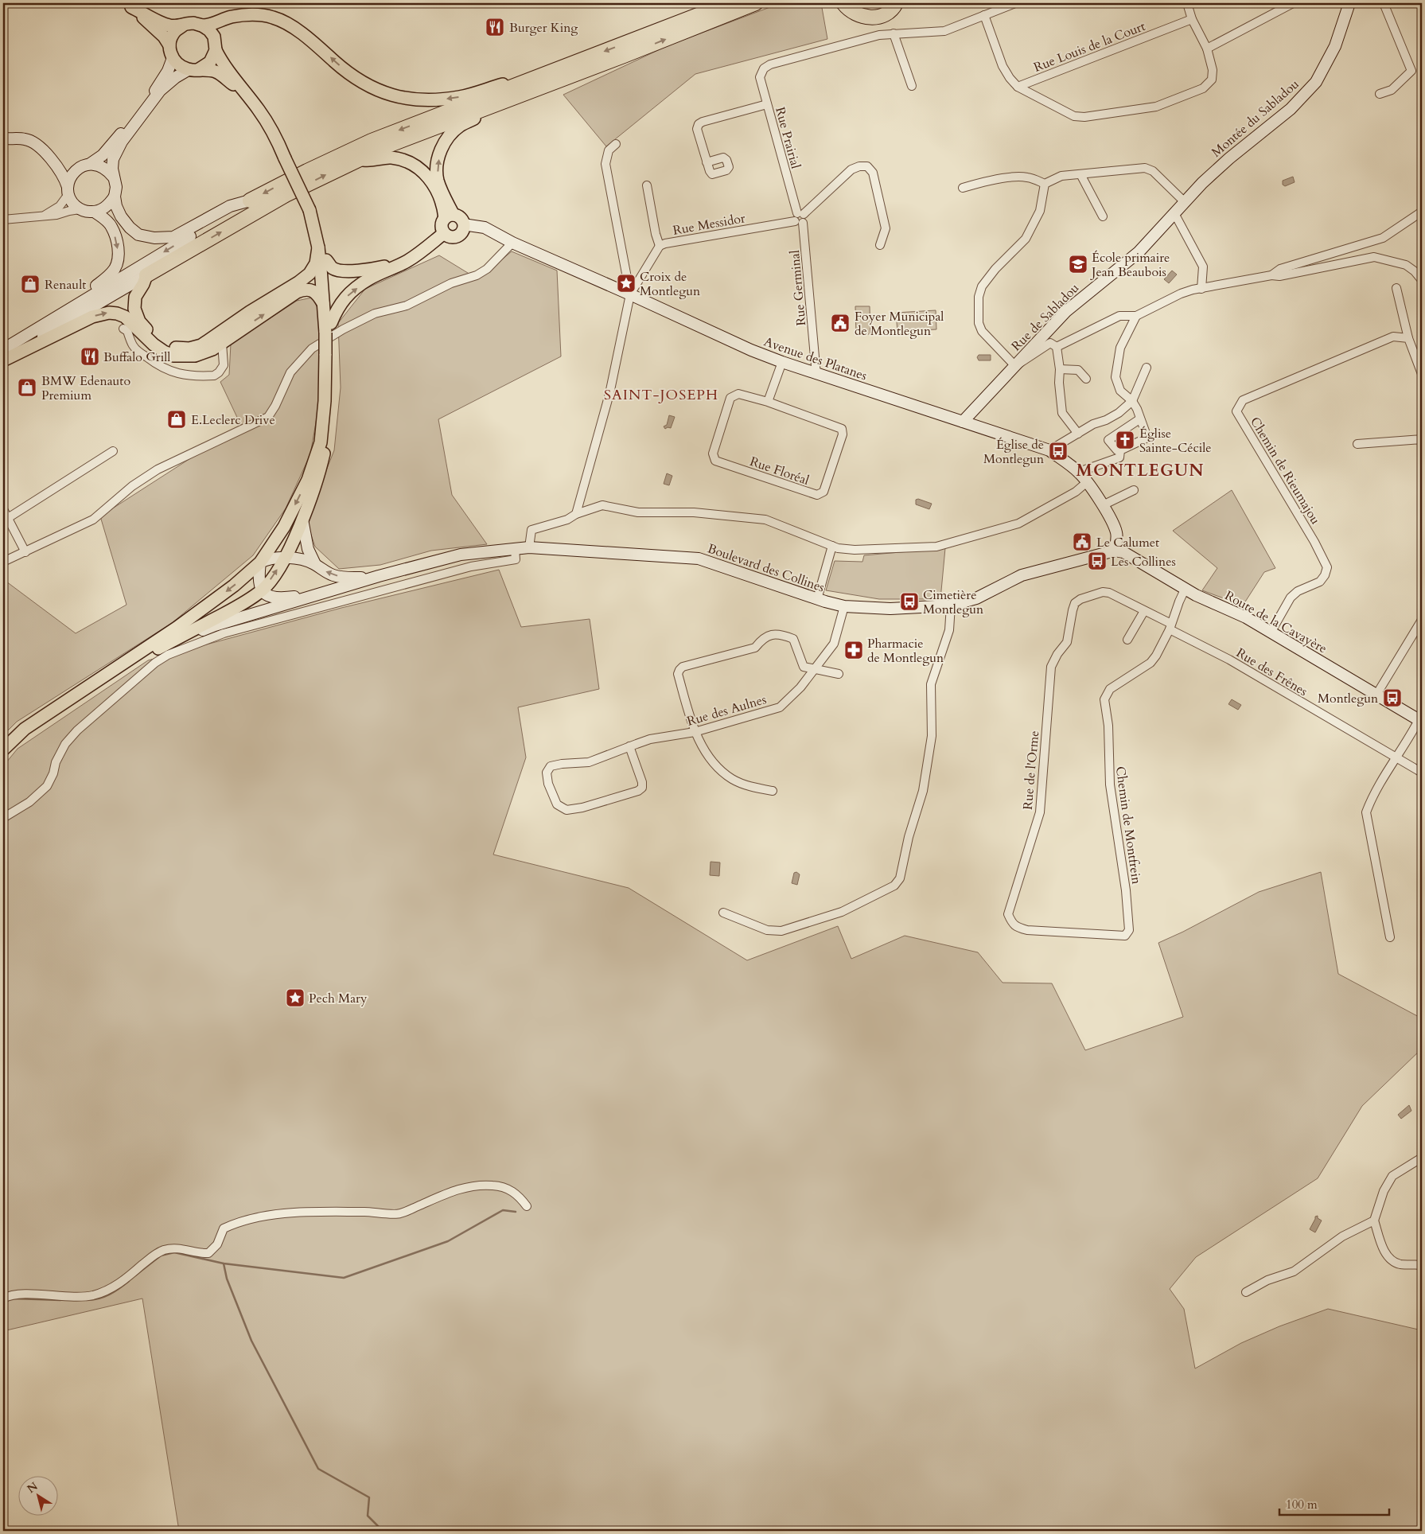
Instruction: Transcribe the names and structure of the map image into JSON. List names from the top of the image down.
{
  "streets": {
    "street": [
      "Rue Louis de la Court",
      "Montée du Sabladou",
      "Rue Prairial",
      "Rue Messidor",
      "Rue Germinal",
      "Rue de Sabladou",
      "Avenue des Platanes",
      "Rue Floréal",
      "Chemin de Rieumajou",
      "Boulevard des Collines",
      "Route de la Cavayère",
      "Rue des Frênes",
      "Rue des Aulnes",
      "Rue de l'Orme",
      "Chemin de Montfrein"
    ]
  },
  "crossings": [
    ["Montée du Sabladou", "Rue de Sabladou"],
    ["Rue Prairial", "Rue Messidor"],
    ["Rue Prairial", "Rue Germinal"],
    ["Rue Messidor", "Rue Germinal"],
    ["Rue Messidor", "Avenue des Platanes"],
    ["Rue Germinal", "Avenue des Platanes"],
    ["Rue de Sabladou", "Avenue des Platanes"],
    ["Avenue des Platanes", "Boulevard des Collines"],
    ["Avenue des Platanes", "Route de la Cavayère"],
    ["Chemin de Rieumajou", "Route de la Cavayère"],
    ["Boulevard des Collines", "Route de la Cavayère"],
    ["Boulevard des Collines", "Rue des Aulnes"],
    ["Route de la Cavayère", "Chemin de Montfrein"],
    ["Rue des Frênes", "Rue de l'Orme"],
    ["Rue des Frênes", "Chemin de Montfrein"],
    ["Rue de l'Orme", "Chemin de Montfrein"]
  ],
  "districts": ["SAINT-JOSEPH", "MONTLEGUN"],
  "places": {
    "restaurant": ["Burger King", "Buffalo Grill"],
    "school or university": ["École primaire Jean Beaubois"],
    "place": ["Croix de Montlegun", "Pech Mary"],
    "shop": ["Renault", "BMW Edenauto Premium", "E.Leclerc Drive"],
    "public building": ["Foyer Municipal de Montlegun", "Le Calumet"],
    "church": ["Église Sainte-Cécile"],
    "bus stop": [
      "Église de Montlegun",
      "Les Collines",
      "Cimetière Montlegun",
      "Montlegun"
    ],
    "pharmacy": ["Pharmacie de Montlegun"]
  },
  "scale_bar": "100 m",
  "north": "top left"
}
